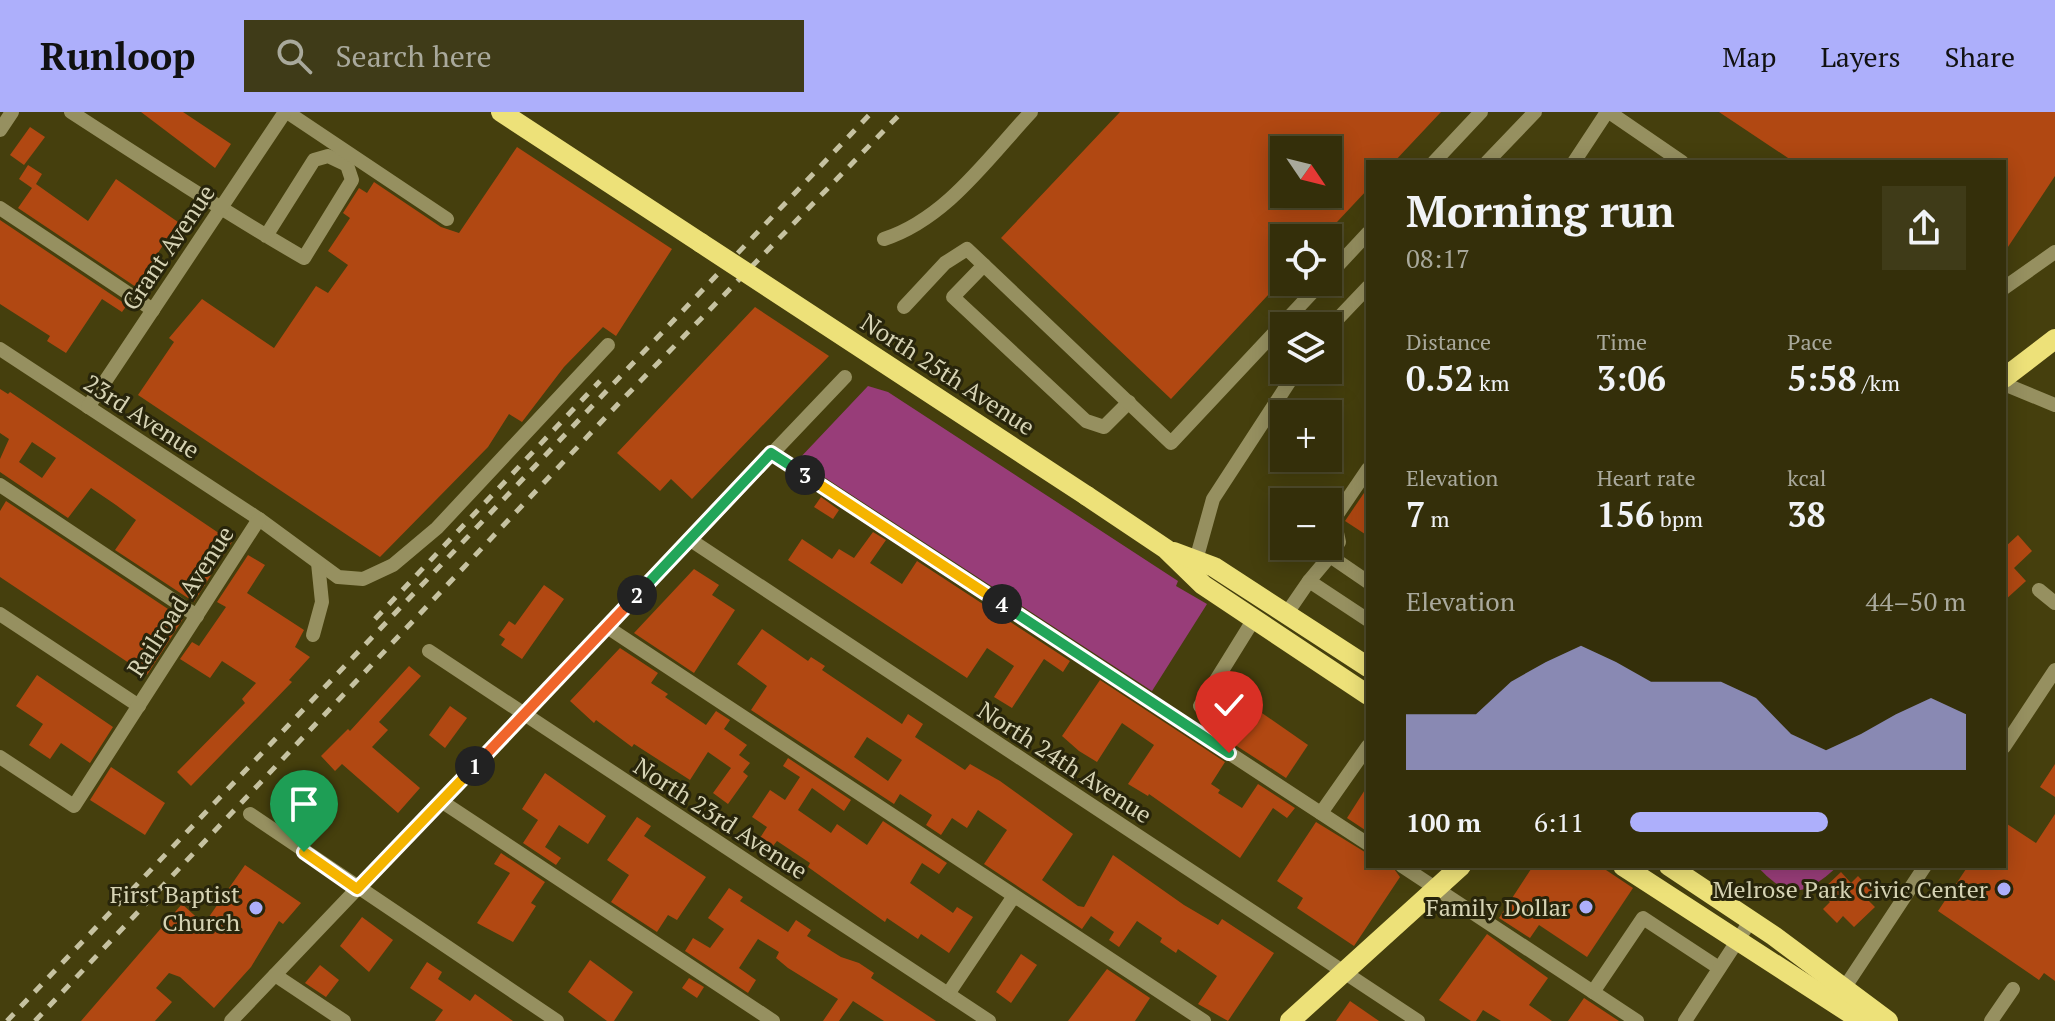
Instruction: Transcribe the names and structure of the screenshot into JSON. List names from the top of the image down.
{
  "streets": {
    "main road": ["North 25th Avenue"],
    "street": [
      "Grant Avenue",
      "23rd Avenue",
      "Railroad Avenue",
      "North 24th Avenue",
      "North 23rd Avenue"
    ]
  },
  "crossings": [
    ["Grant Avenue", "23rd Avenue"],
    ["23rd Avenue", "Railroad Avenue"]
  ],
  "places": ["Melrose Park Civic Center", "Family Dollar", "First Baptist Church"],
  "north": "bottom right",
  "page": {
    "header": "Runloop",
    "search": "Search here",
    "nav": ["Map", "Layers", "Share"],
    "map_buttons": ["+", "−"],
    "heading": ["Morning run", "08:17"],
    "stats": [
      ["Distance", "0.52 km"],
      ["Time", "3:06"],
      ["Pace", "5:58 /km"],
      ["Elevation", "7 m"],
      ["Heart rate", "156 bpm"],
      ["kcal", "38"]
    ],
    "pins": [
      "3",
      "2",
      "4",
      "1"
    ],
    "chart": ["Elevation", "44–50 m"],
    "list": [
      {
        "name": "100 m",
        "note": "6:11"
      }
    ]
  }
}
